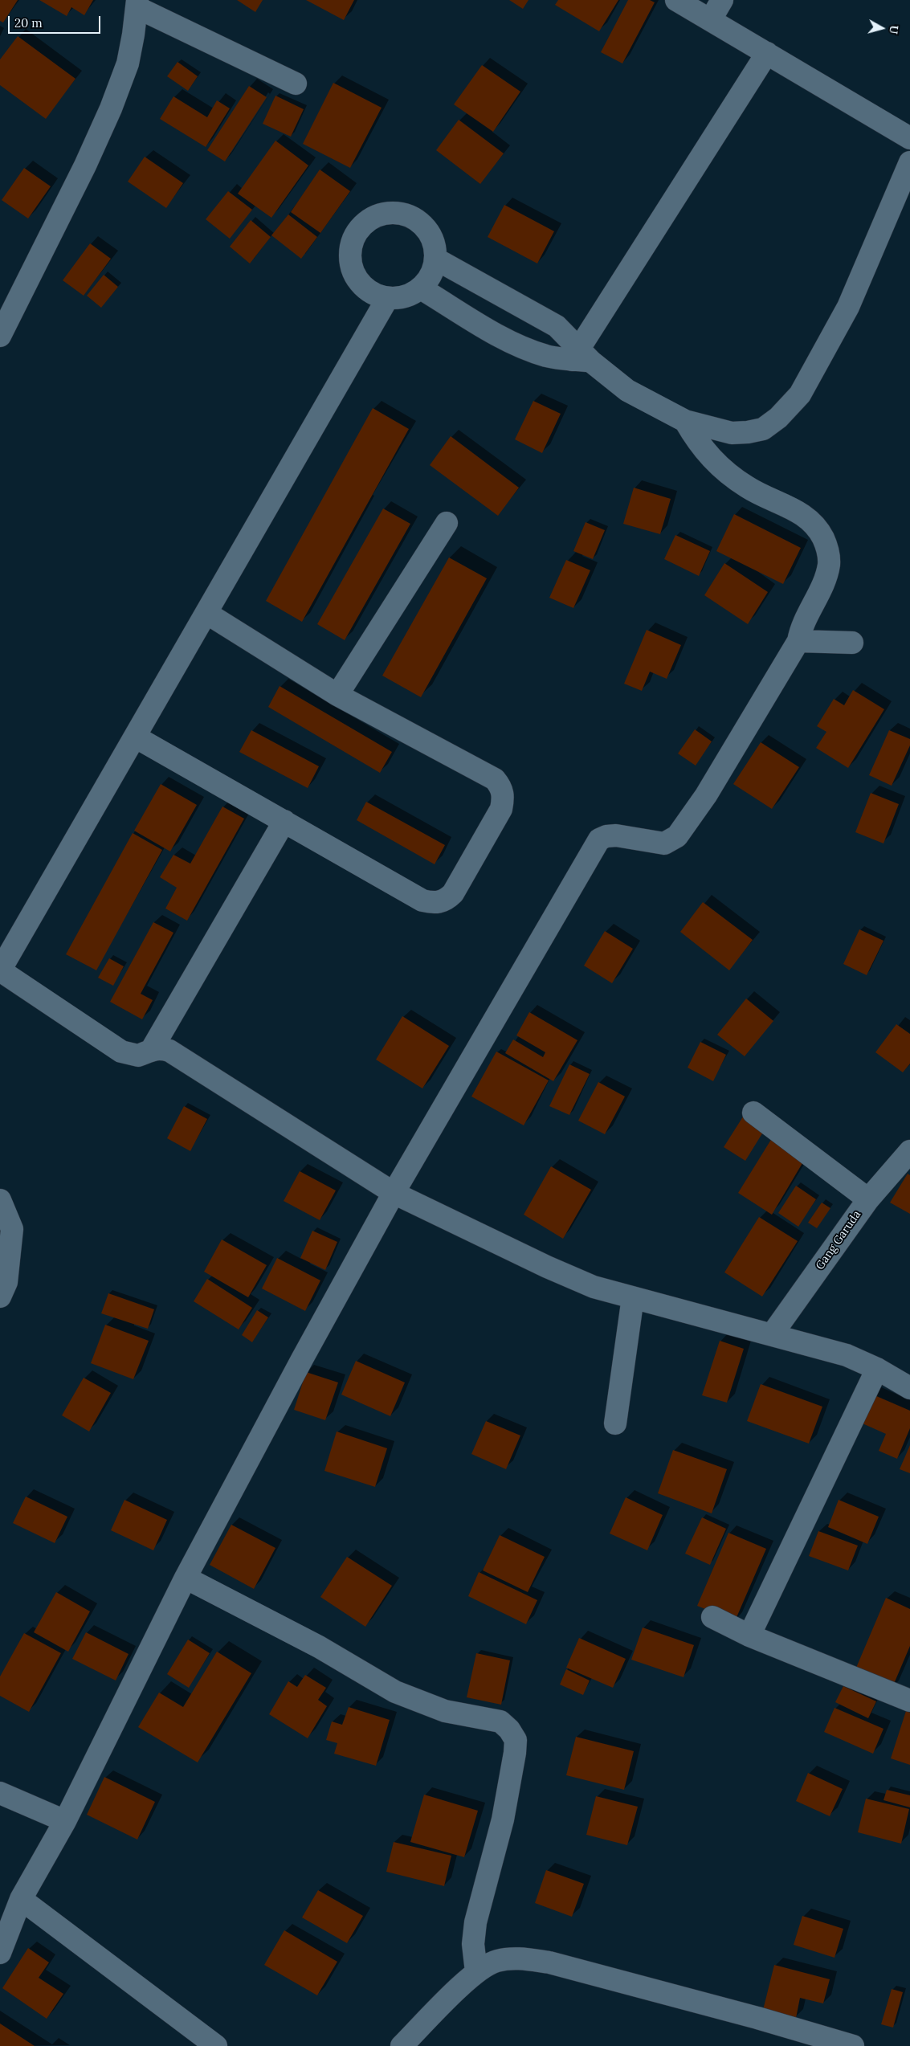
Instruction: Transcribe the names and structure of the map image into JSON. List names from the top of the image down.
{
  "streets": {
    "street": ["Gang Garuda"]
  },
  "scale_bar": "20 m",
  "north": "right"
}
